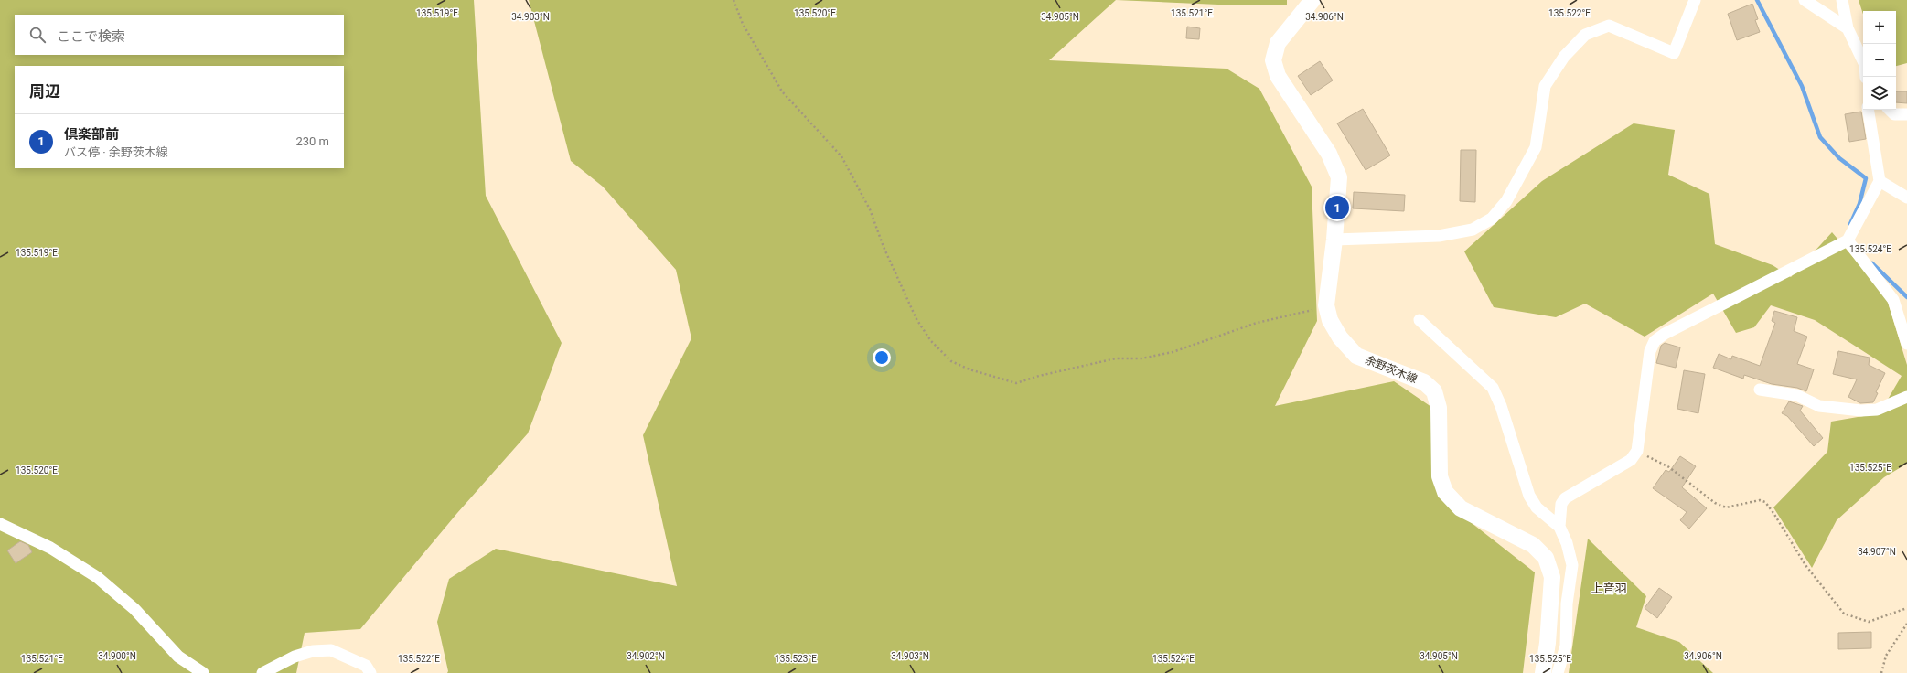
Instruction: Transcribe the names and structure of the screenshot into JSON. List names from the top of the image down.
{
  "streets": {
    "main road": ["余野茨木線"]
  },
  "districts": ["上音羽"],
  "page": {
    "map_buttons": ["+", "−"],
    "search": "ここで検索",
    "heading": "周辺",
    "list": [
      {
        "mark": "1",
        "name": "倶楽部前",
        "note": "バス停 · 余野茨木線",
        "value": "230 m"
      }
    ],
    "pins": "1"
  },
  "coordinates": [
    "135.519°E",
    "135.520°E",
    "135.521°E",
    "135.522°E",
    "34.905°N",
    "34.903°N",
    "34.906°N",
    "135.524°E",
    "135.525°E",
    "34.907°N",
    "34.900°N",
    "34.902°N",
    "135.523°E"
  ]
}
